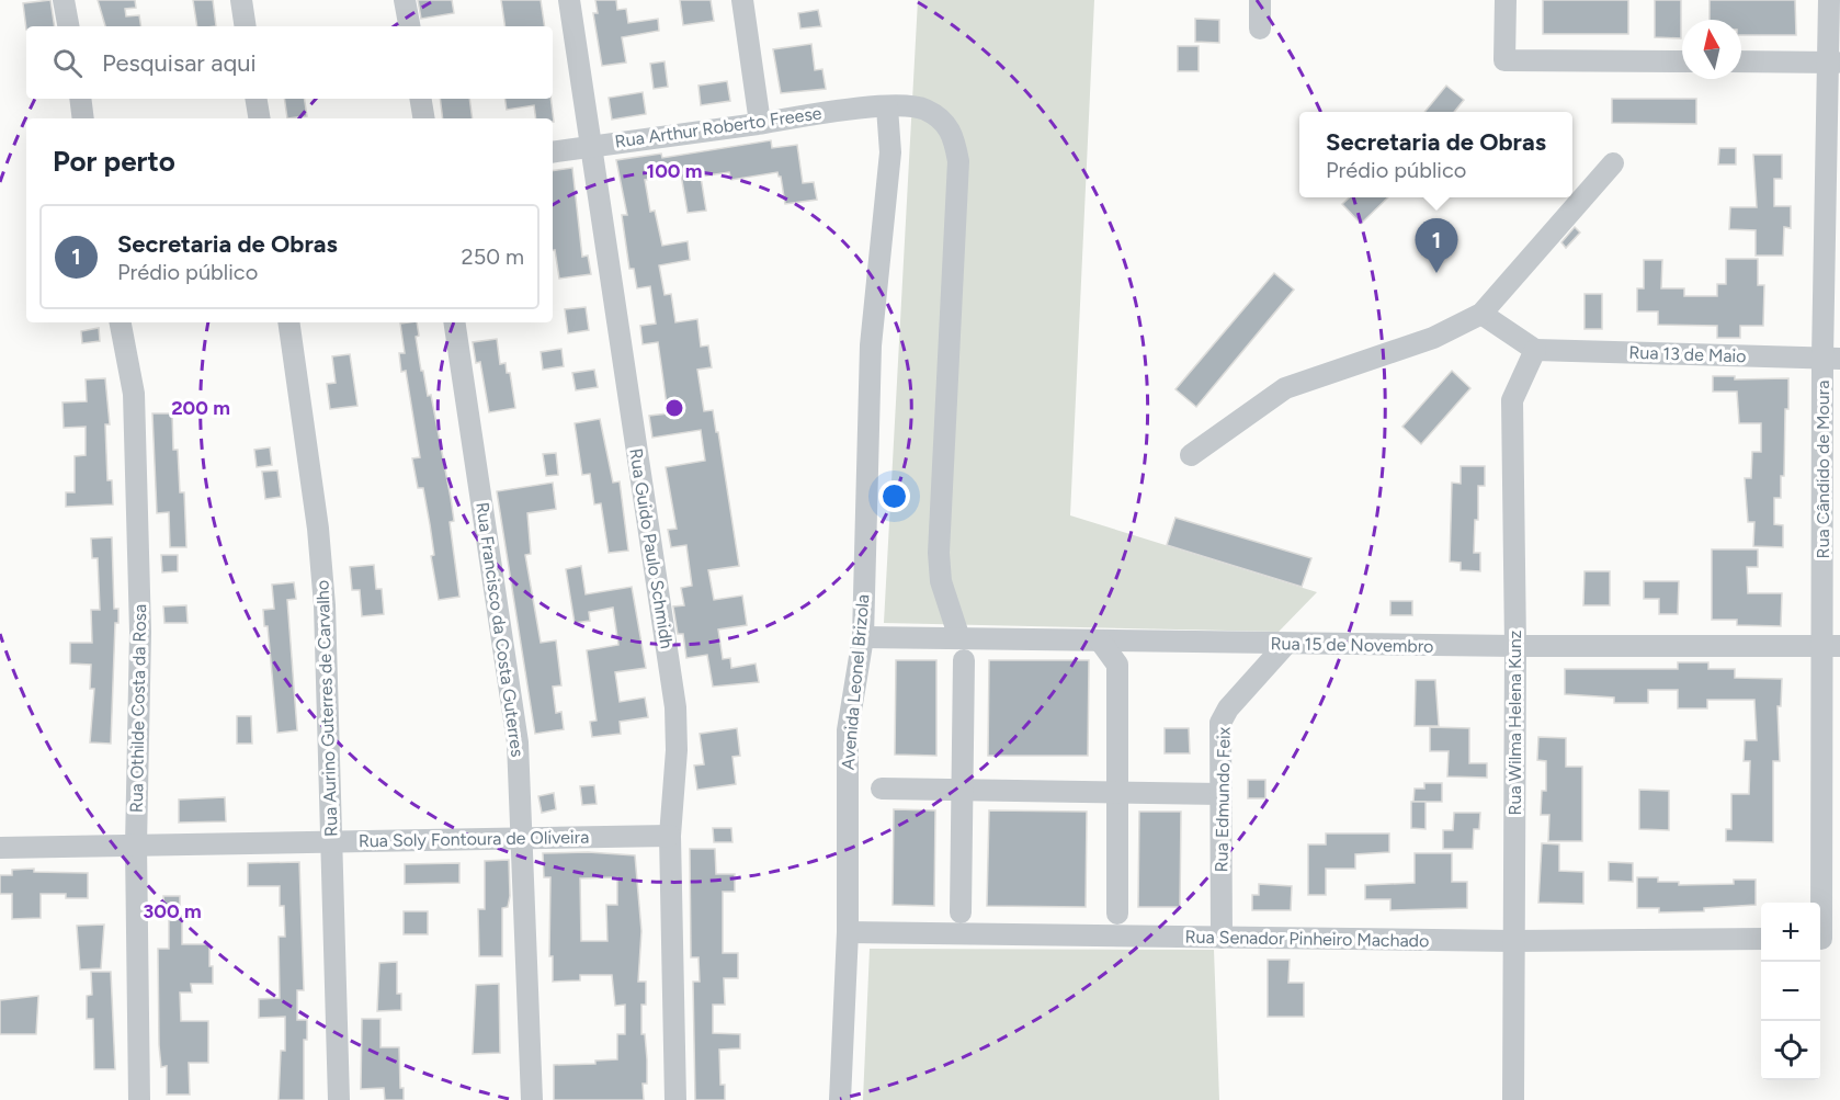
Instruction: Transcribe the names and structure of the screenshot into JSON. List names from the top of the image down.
{
  "streets": {
    "street": [
      "Rua Arthur Roberto Freese",
      "Rua 13 de Maio",
      "Rua Cândido de Moura",
      "Rua Guido Paulo Schmidh",
      "Rua Francisco da Costa Guterres",
      "Rua 15 de Novembro",
      "Avenida Leonel Brizola",
      "Rua Othilde Costa da Rosa",
      "Rua Aurino Guterres de Carvalho",
      "Rua Wilma Helena Kunz",
      "Rua Edmundo Feix",
      "Rua Soly Fontoura de Oliveira",
      "Rua Senador Pinheiro Machado"
    ]
  },
  "crossings": [
    ["Rua Arthur Roberto Freese", "Rua Guido Paulo Schmidh"],
    ["Rua Arthur Roberto Freese", "Rua 15 de Novembro"],
    ["Rua Arthur Roberto Freese", "Avenida Leonel Brizola"],
    ["Rua 13 de Maio", "Rua Cândido de Moura"],
    ["Rua 13 de Maio", "Rua Wilma Helena Kunz"],
    ["Rua Cândido de Moura", "Rua 15 de Novembro"],
    ["Rua Guido Paulo Schmidh", "Rua Soly Fontoura de Oliveira"],
    ["Rua Francisco da Costa Guterres", "Rua Soly Fontoura de Oliveira"],
    ["Rua 15 de Novembro", "Avenida Leonel Brizola"],
    ["Rua 15 de Novembro", "Rua Wilma Helena Kunz"],
    ["Rua 15 de Novembro", "Rua Edmundo Feix"],
    ["Avenida Leonel Brizola", "Rua Senador Pinheiro Machado"],
    ["Rua Othilde Costa da Rosa", "Rua Soly Fontoura de Oliveira"],
    ["Rua Aurino Guterres de Carvalho", "Rua Soly Fontoura de Oliveira"],
    ["Rua Wilma Helena Kunz", "Rua Senador Pinheiro Machado"],
    ["Rua Edmundo Feix", "Rua Senador Pinheiro Machado"]
  ],
  "north": "top",
  "page": {
    "search": "Pesquisar aqui",
    "popup": ["Secretaria de Obras", "Prédio público"],
    "heading": "Por perto",
    "list": [
      {
        "mark": "1",
        "name": "Secretaria de Obras",
        "note": "Prédio público",
        "value": "250 m"
      }
    ],
    "pins": "1",
    "map_buttons": ["+", "−"]
  },
  "rings": ["100 m", "200 m", "300 m"]
}
